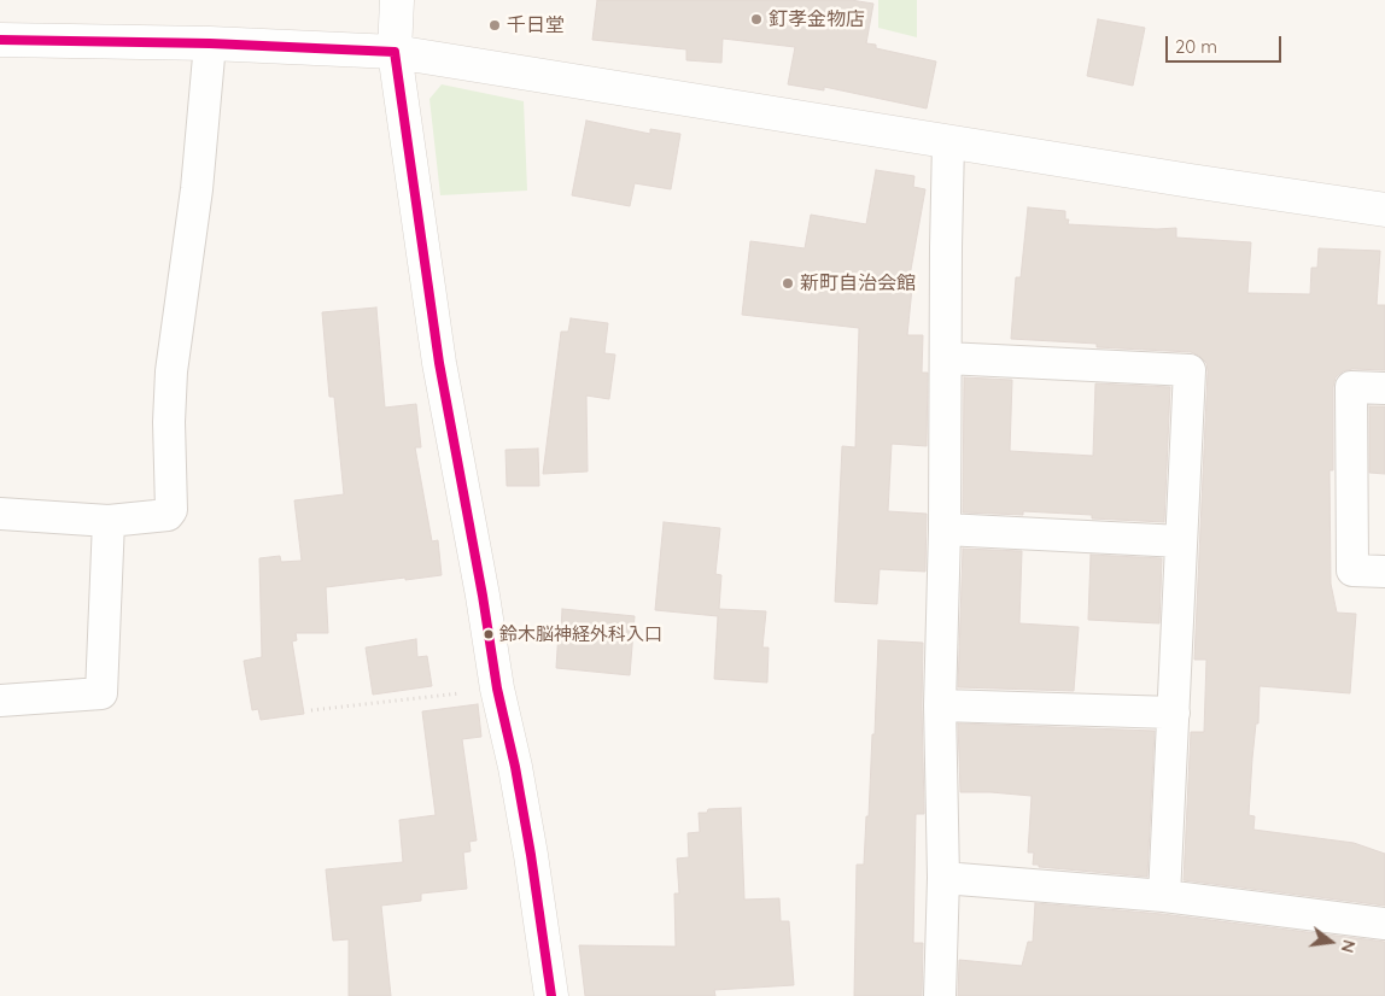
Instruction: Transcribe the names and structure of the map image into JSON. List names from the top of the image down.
{
  "places": [
    "釘孝金物店",
    "千日堂",
    "新町自治会館",
    "鈴木脳神経外科入口"
  ],
  "scale_bar": "20 m",
  "north": "right"
}
